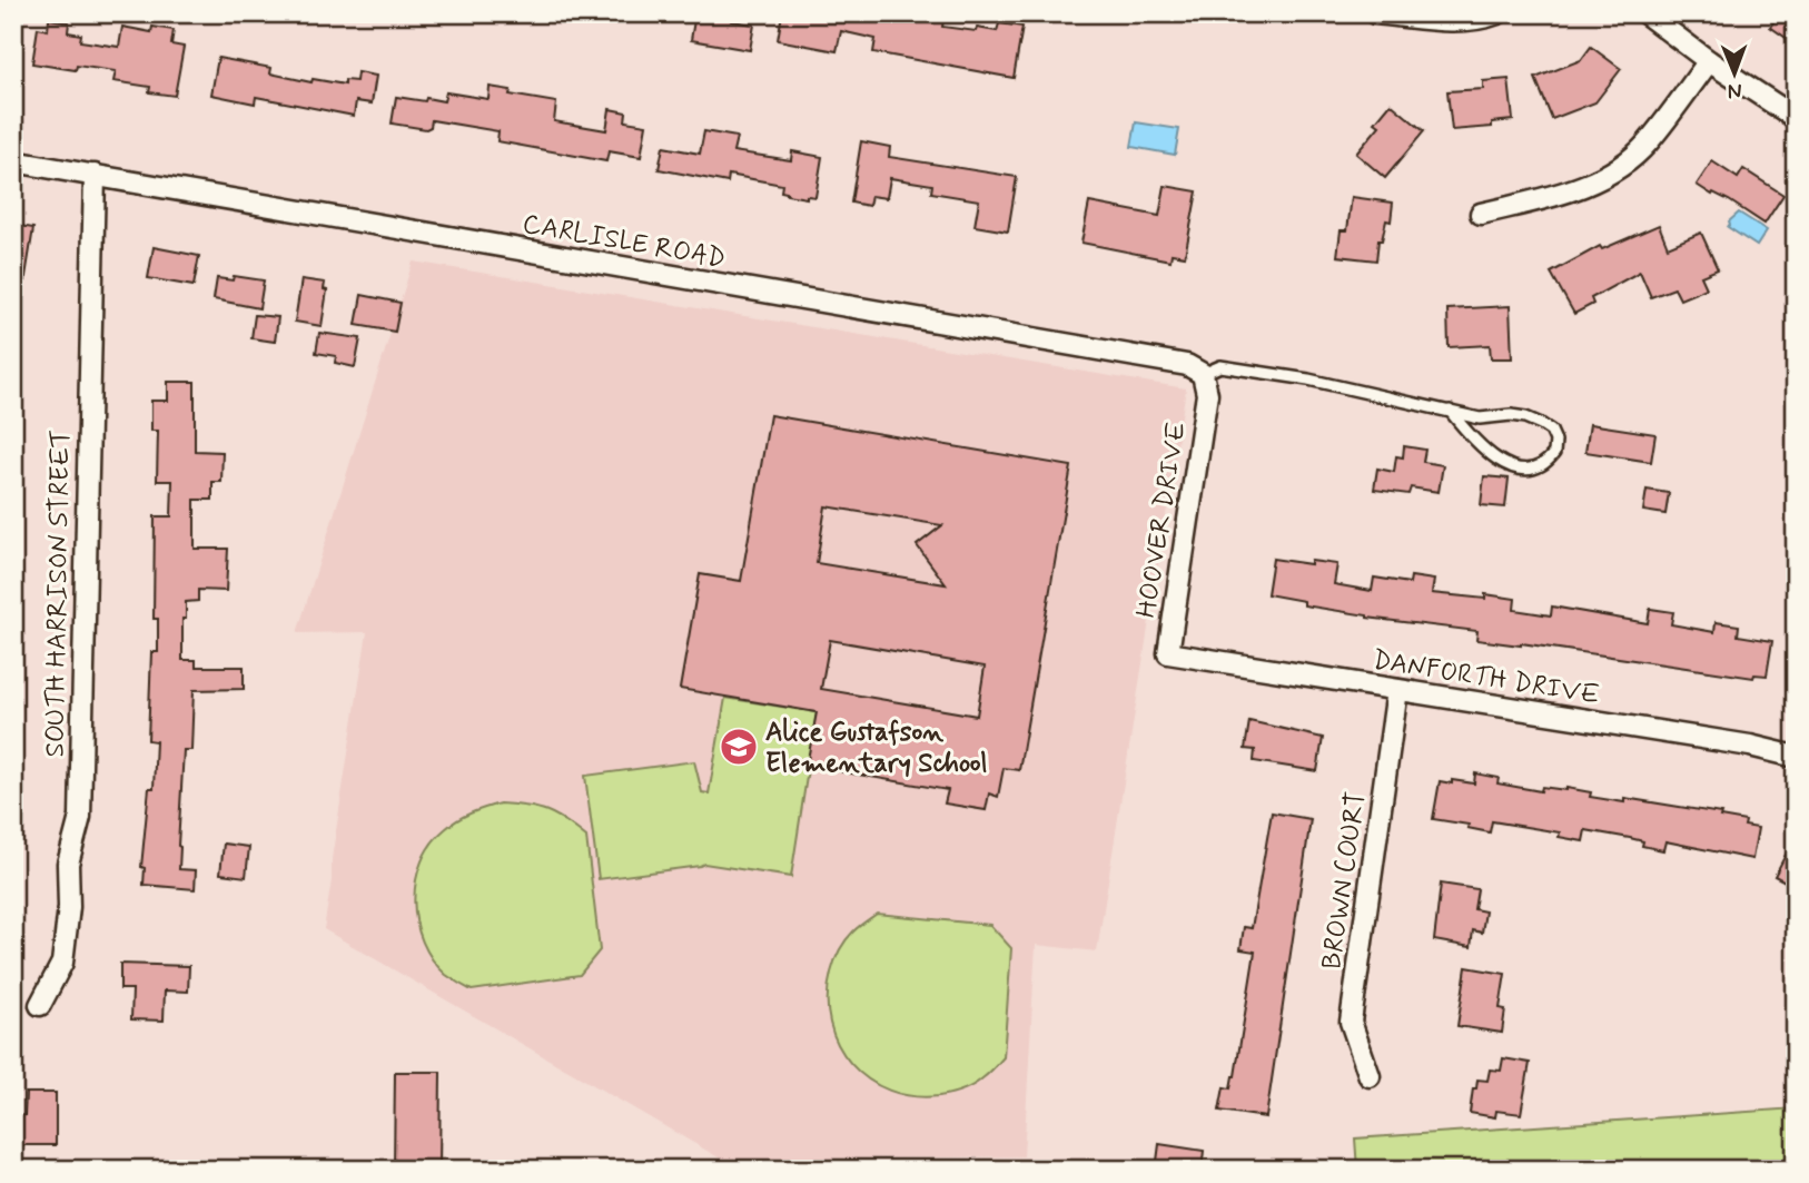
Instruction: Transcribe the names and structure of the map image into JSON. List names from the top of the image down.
{
  "streets": {
    "street": [
      "CARLISLE ROAD",
      "HOOVER DRIVE",
      "SOUTH HARRISON STREET",
      "DANFORTH DRIVE",
      "BROWN COURT"
    ]
  },
  "crossings": [
    ["CARLISLE ROAD", "HOOVER DRIVE"],
    ["CARLISLE ROAD", "SOUTH HARRISON STREET"],
    ["HOOVER DRIVE", "DANFORTH DRIVE"],
    ["DANFORTH DRIVE", "BROWN COURT"]
  ],
  "places": {
    "school or university": ["Alice Gustafson Elementary School"]
  },
  "north": "bottom"
}
